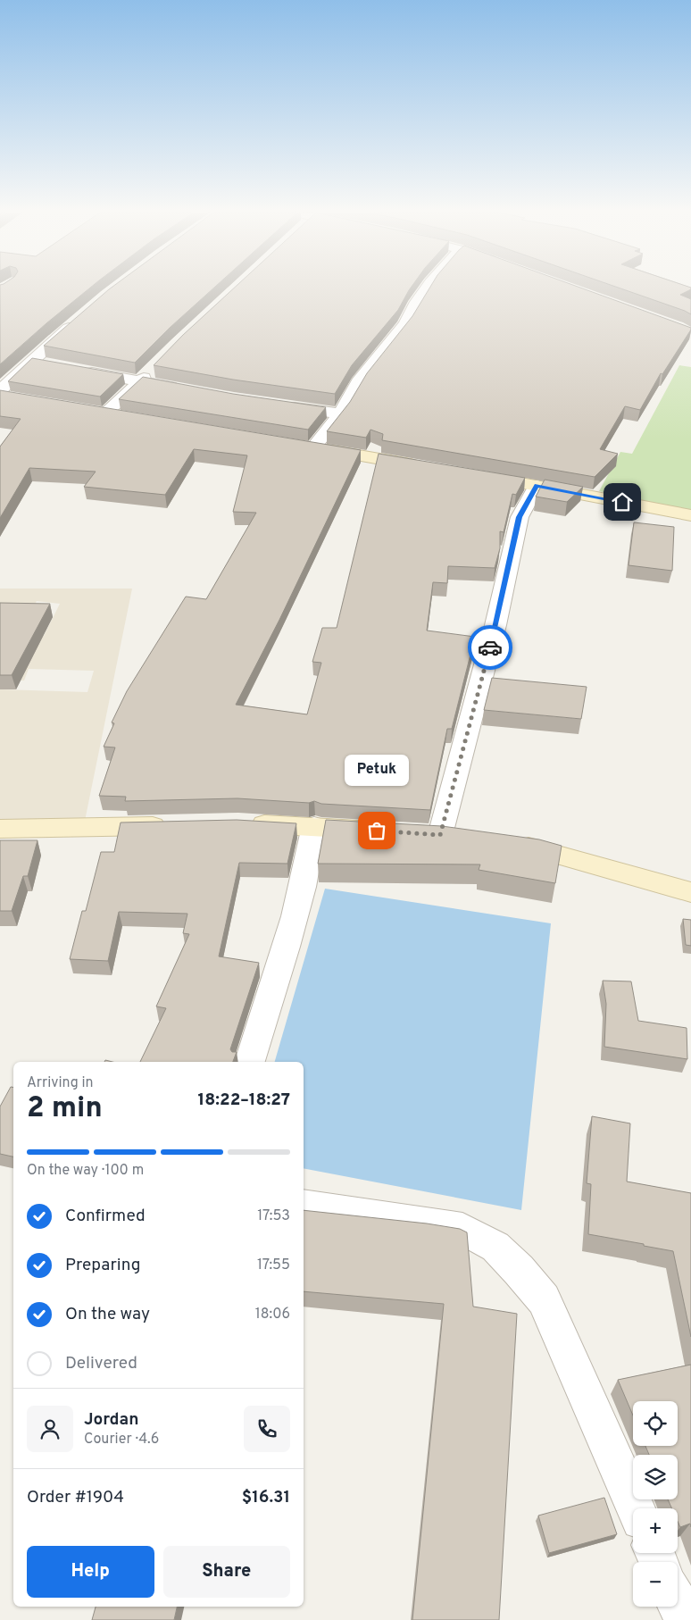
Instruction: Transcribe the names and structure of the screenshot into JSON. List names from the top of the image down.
{
  "places": ["Petuk"],
  "page": {
    "bubble": "Petuk",
    "heading": ["2 min", "Arriving in", "18:22–18:27"],
    "panel": [
      "Jordan",
      "Courier · 4.6",
      "Order #1904",
      "$16.31"
    ],
    "bar": "On the way · 100 m",
    "list": [
      ["Confirmed", "17:53"],
      ["Preparing", "17:55"],
      ["On the way", "18:06"],
      "Delivered"
    ],
    "map_buttons": ["+", "−"],
    "buttons": ["Help", "Share"]
  }
}
